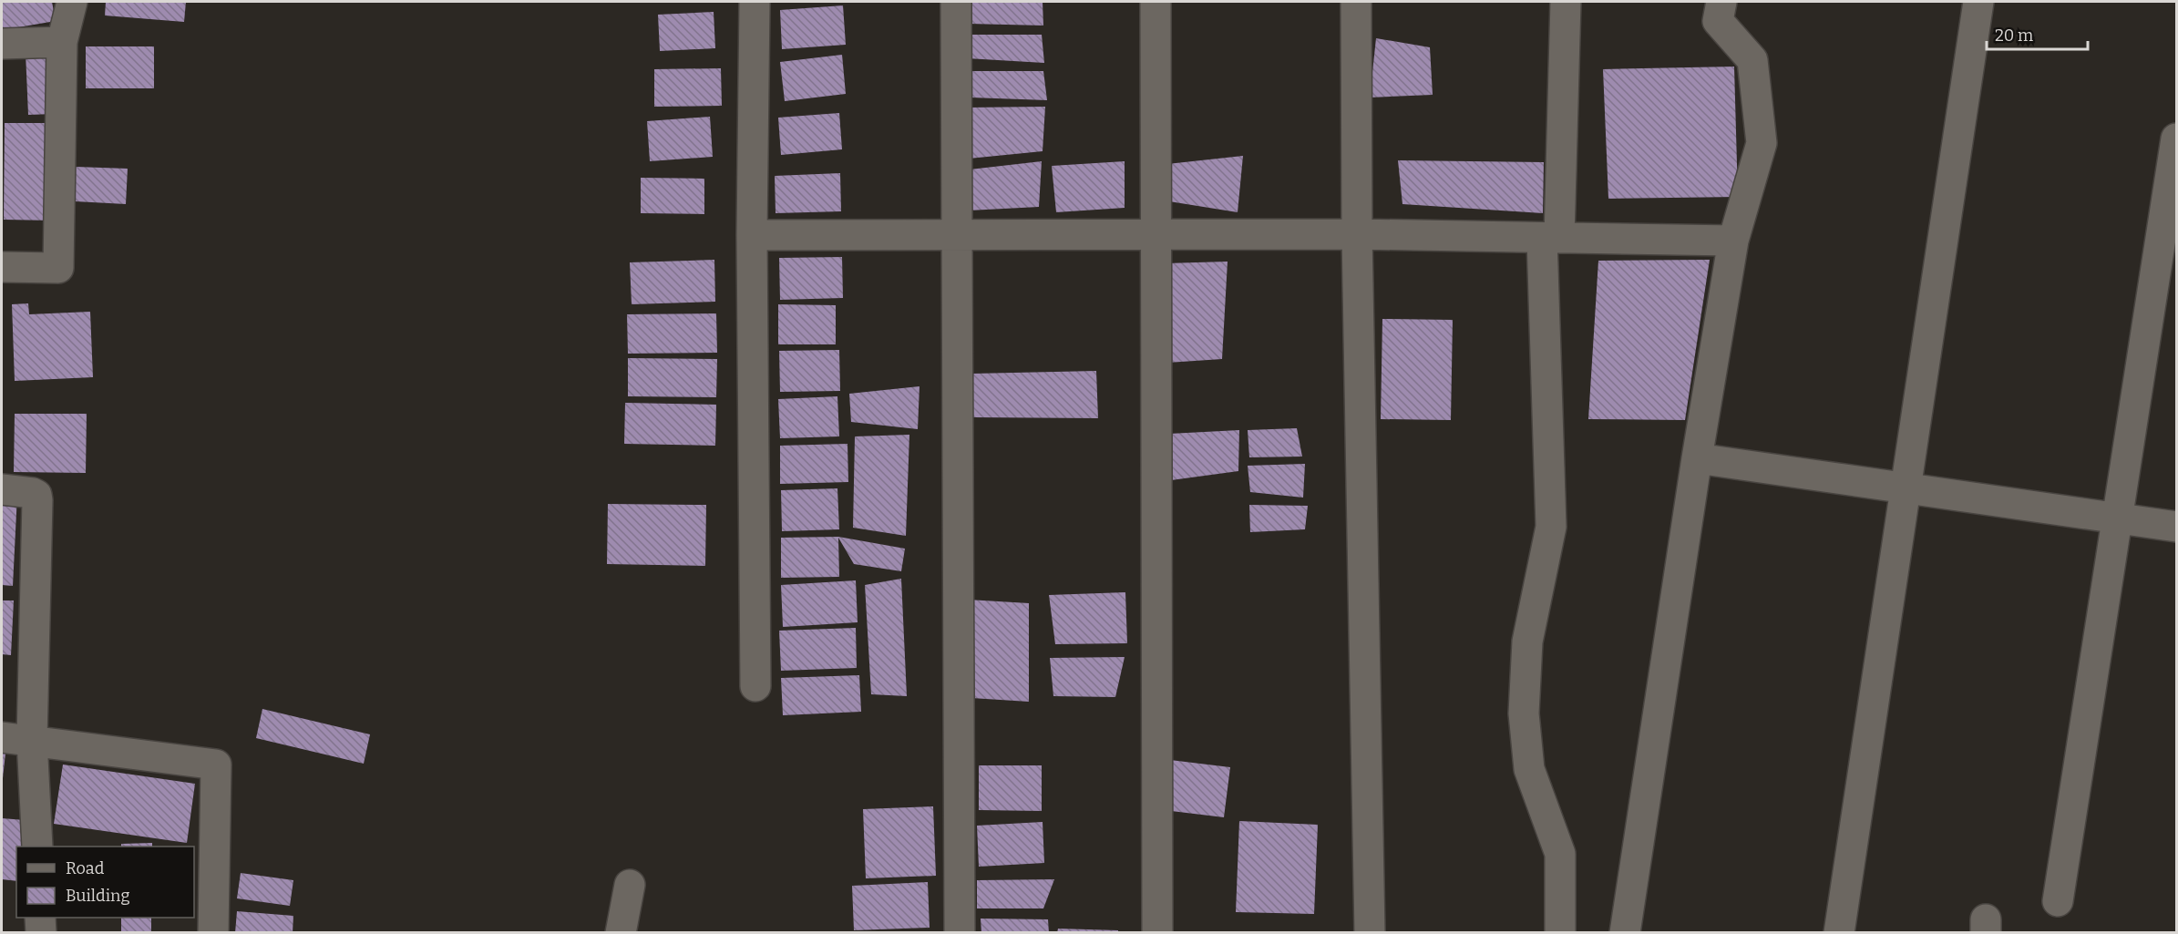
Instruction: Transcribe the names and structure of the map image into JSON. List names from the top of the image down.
{
  "legend": ["Road", "Building"],
  "scale_bar": "20 m"
}
